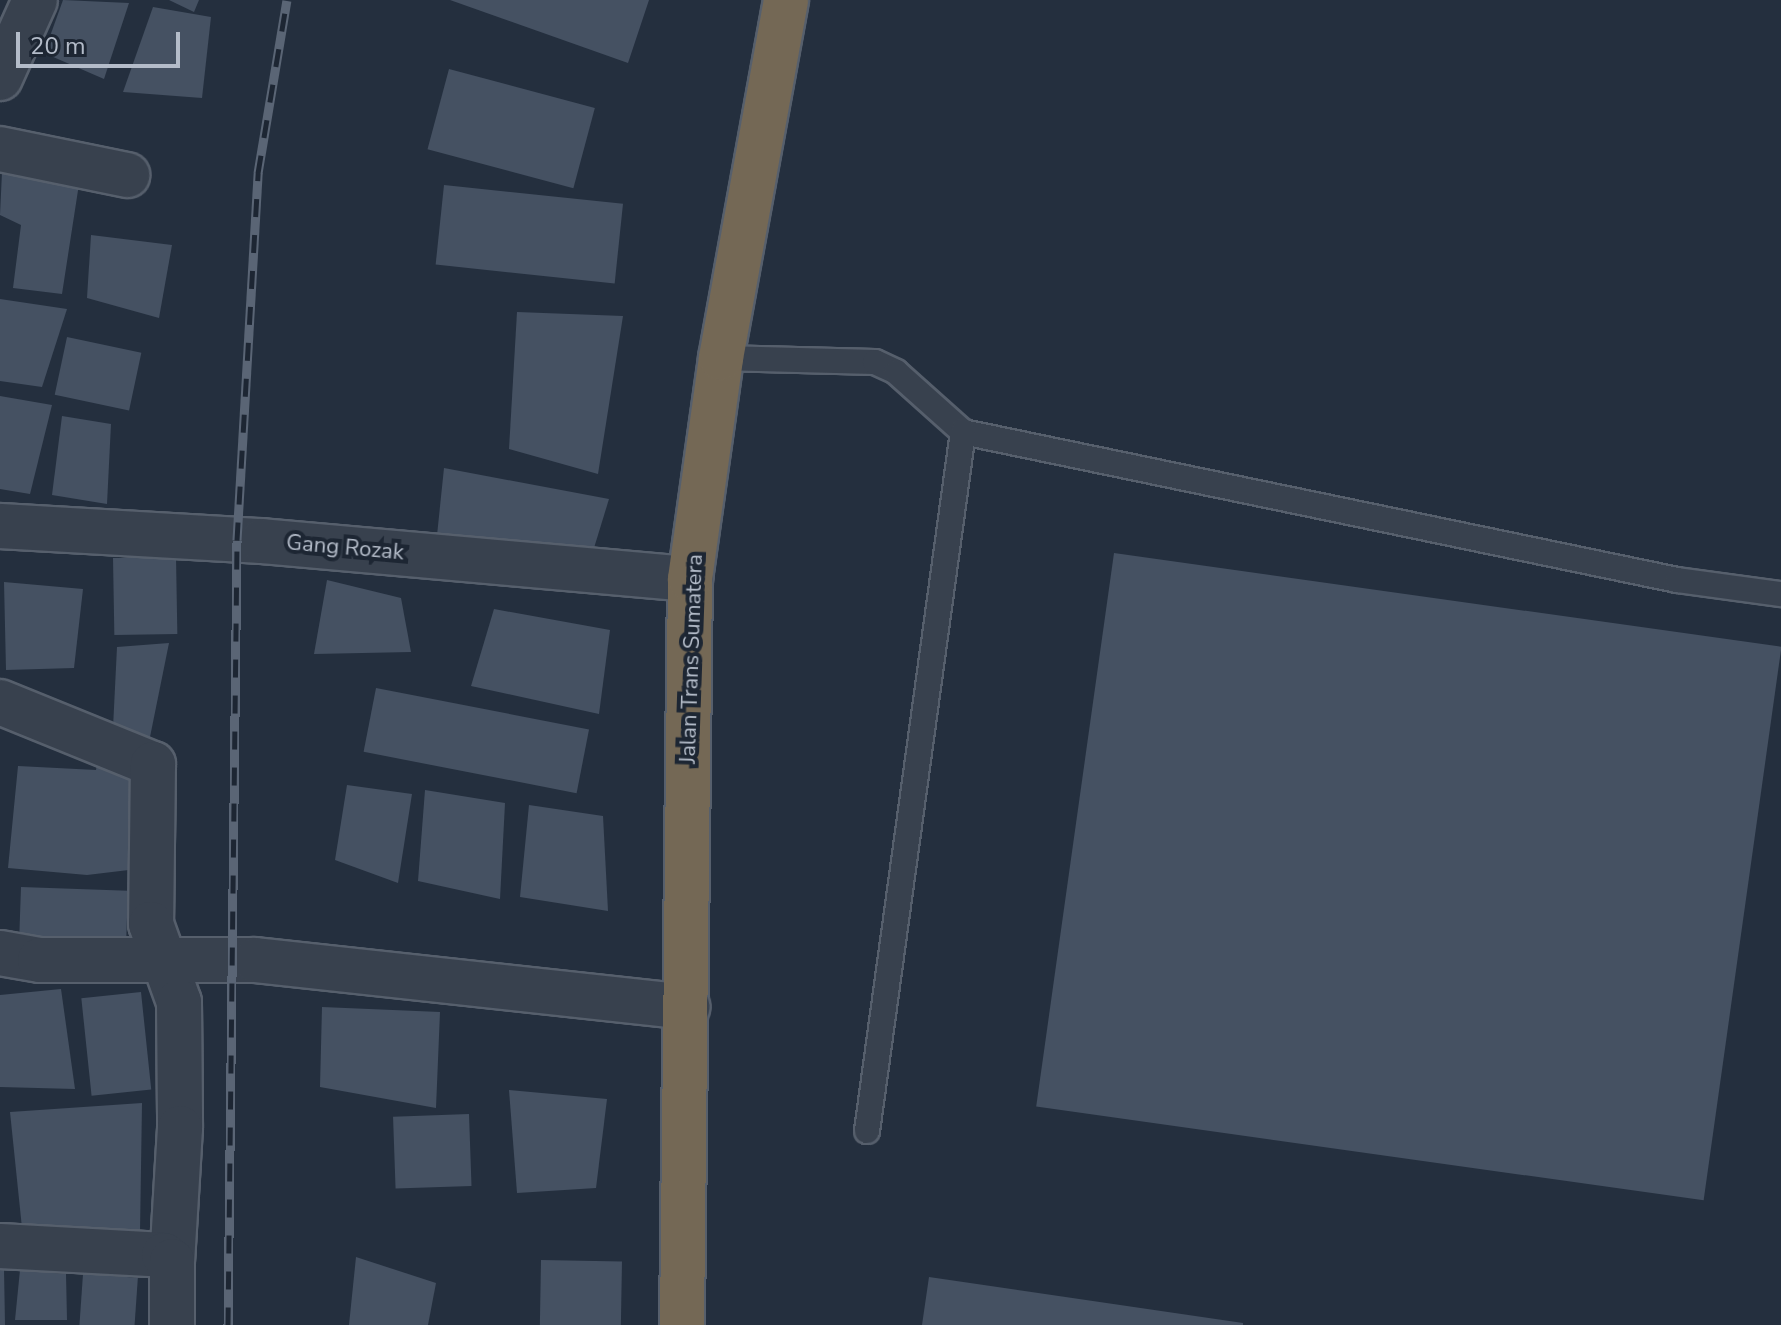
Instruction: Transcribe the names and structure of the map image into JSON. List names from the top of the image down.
{
  "streets": {
    "highway": ["Jalan Trans Sumatera"],
    "street": ["Gang Rozak"]
  },
  "crossings": [
    ["Gang Rozak", "Jalan Trans Sumatera"]
  ],
  "scale_bar": "20 m"
}
